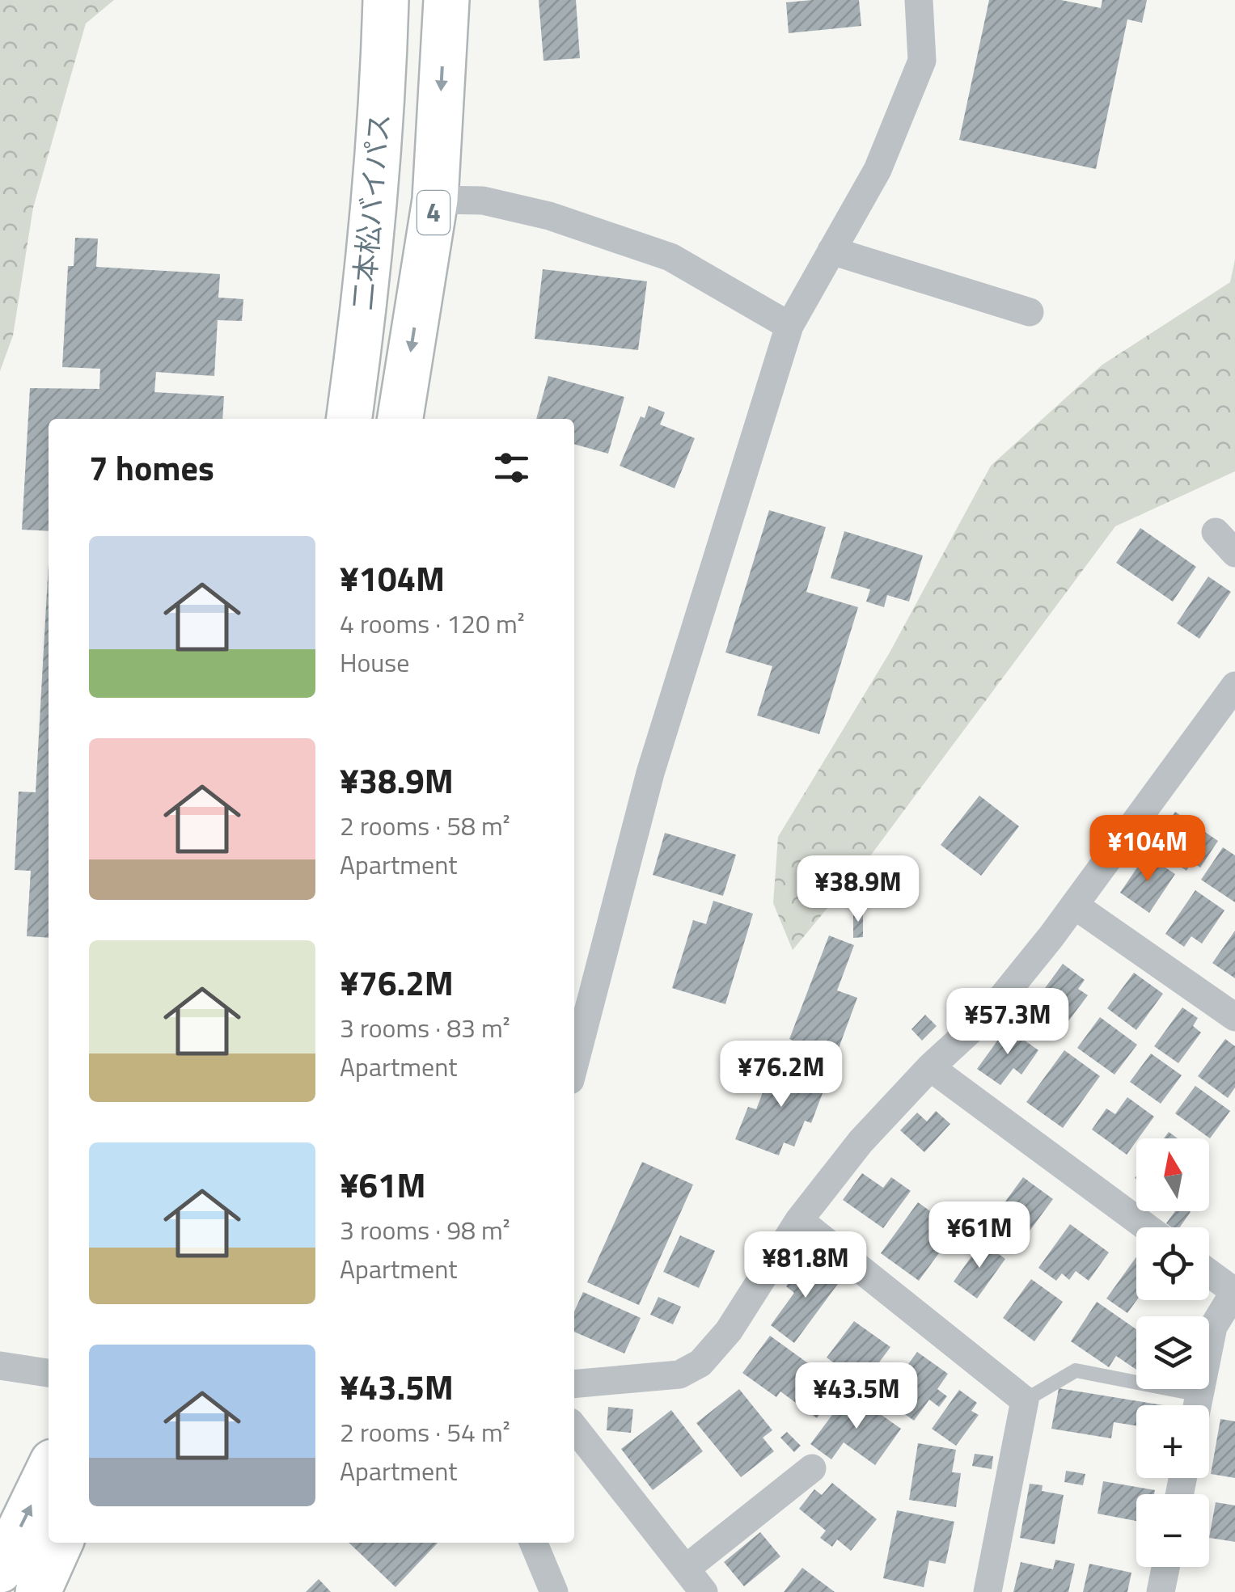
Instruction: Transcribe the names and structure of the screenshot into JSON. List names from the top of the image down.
{
  "streets": {
    "highway": ["二本松バイパス", "4"]
  },
  "north": "top",
  "page": {
    "heading": "7 homes",
    "list": [
      {
        "name": "¥104M",
        "note": "4 rooms · 120 m² · House"
      },
      {
        "name": "¥38.9M",
        "note": "2 rooms · 58 m² · Apartment"
      },
      {
        "name": "¥76.2M",
        "note": "3 rooms · 83 m² · Apartment"
      },
      {
        "name": "¥61M",
        "note": "3 rooms · 98 m² · Apartment"
      },
      {
        "name": "¥43.5M",
        "note": "2 rooms · 54 m² · Apartment"
      }
    ],
    "price": [
      "¥104M",
      "¥38.9M",
      "¥57.3M",
      "¥76.2M",
      "¥61M",
      "¥81.8M",
      "¥43.5M"
    ],
    "map_buttons": ["+", "−"]
  }
}
